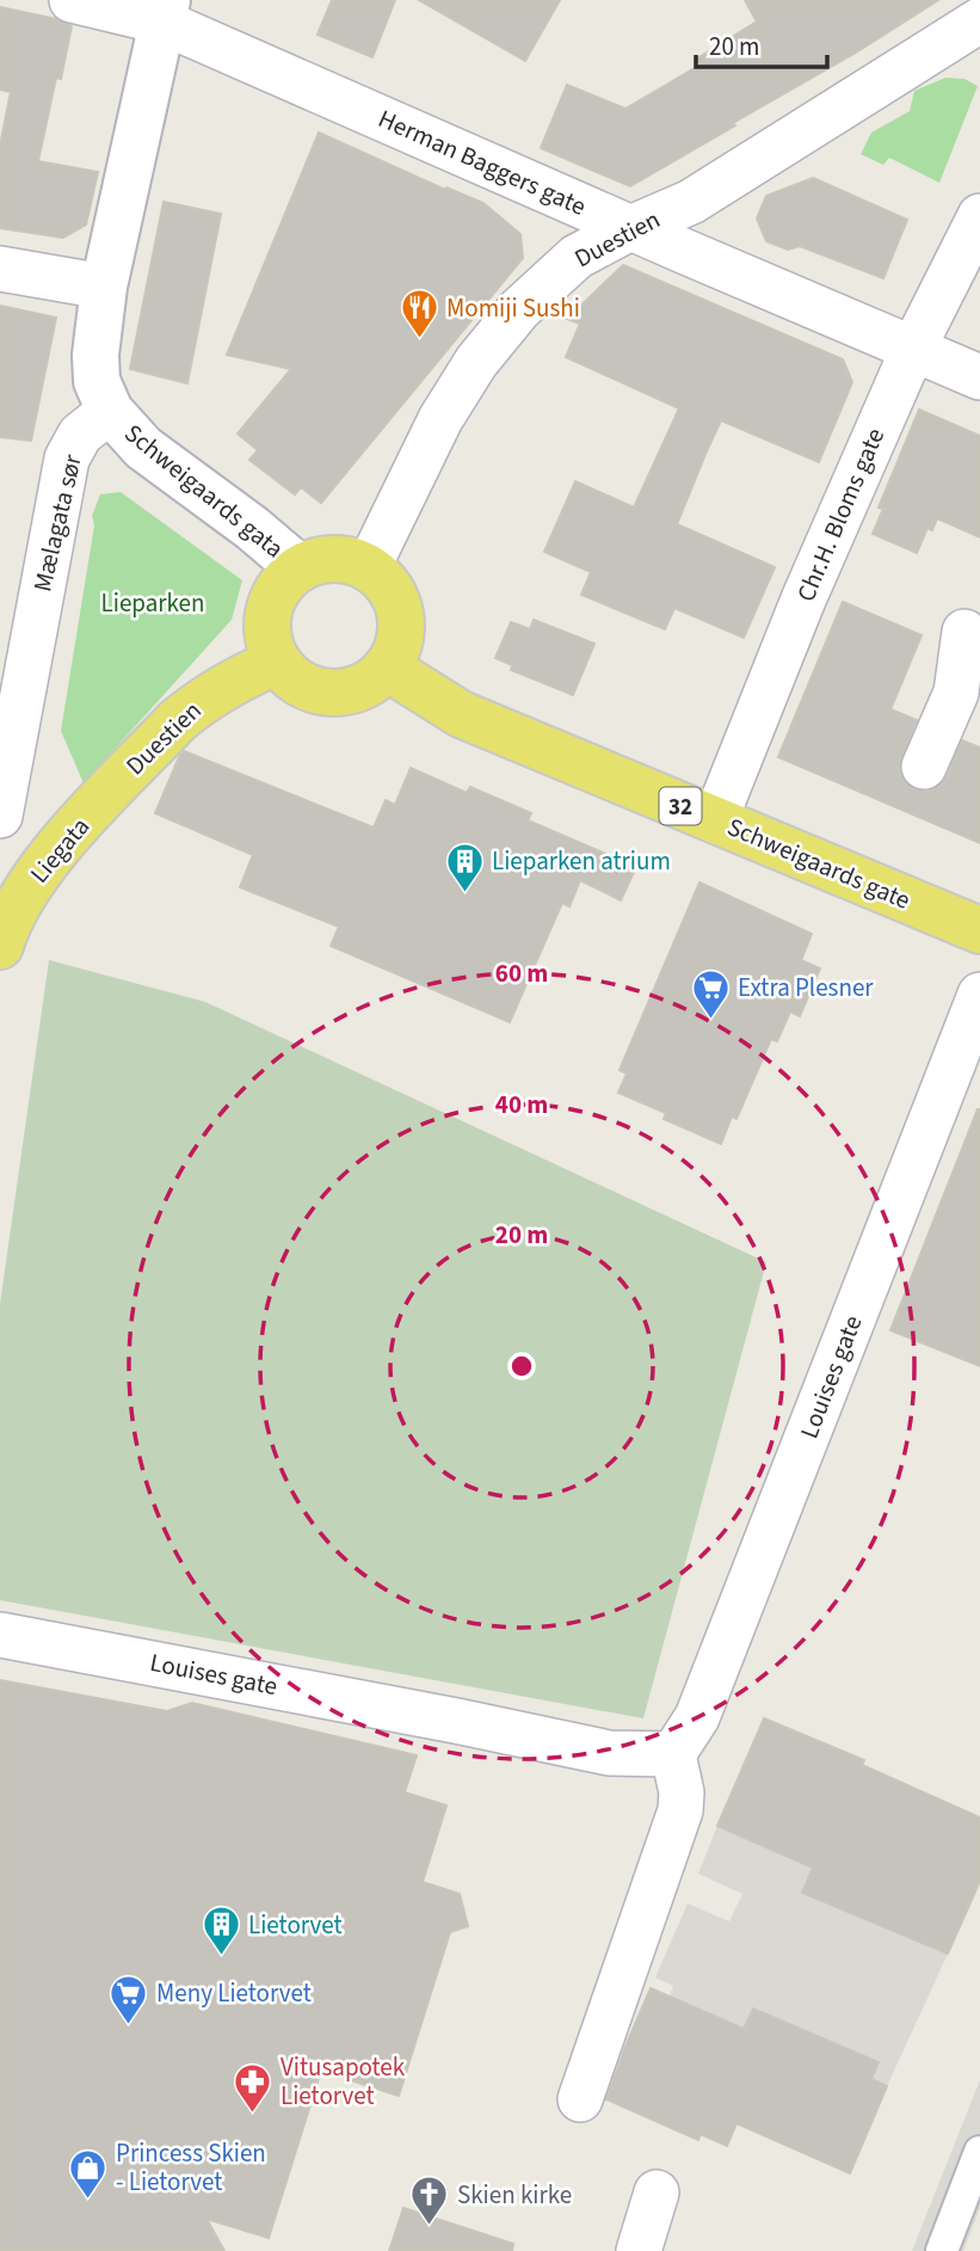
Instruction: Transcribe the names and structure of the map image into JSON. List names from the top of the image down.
{
  "streets": {
    "main road": [
      "Duestien",
      "32",
      "Liegata",
      "Schweigaards gate"
    ],
    "street": [
      "Herman Baggers gate",
      "Schweigaards gata",
      "Chr.H. Bloms gate",
      "Mælagata sør",
      "Louises gate"
    ]
  },
  "crossings": [
    ["Herman Baggers gate", "Duestien"],
    ["Herman Baggers gate", "Chr.H. Bloms gate"],
    ["Duestien", "Schweigaards gata"],
    ["Duestien", "Liegata"],
    ["Duestien", "Schweigaards gate"],
    ["Schweigaards gata", "Mælagata sør"],
    ["Schweigaards gata", "Schweigaards gate"],
    ["Chr.H. Bloms gate", "Schweigaards gate"]
  ],
  "parks": ["Lieparken"],
  "places": {
    "restaurant": ["Momiji Sushi"],
    "building": ["Lieparken atrium", "Lietorvet"],
    "supermarket": ["Extra Plesner", "Meny Lietorvet"],
    "pharmacy": ["Vitusapotek Lietorvet"],
    "shop": ["Princess Skien - Lietorvet"],
    "church": ["Skien kirke"]
  },
  "scale_bar": "20 m",
  "rings": ["60 m", "40 m", "20 m"]
}
